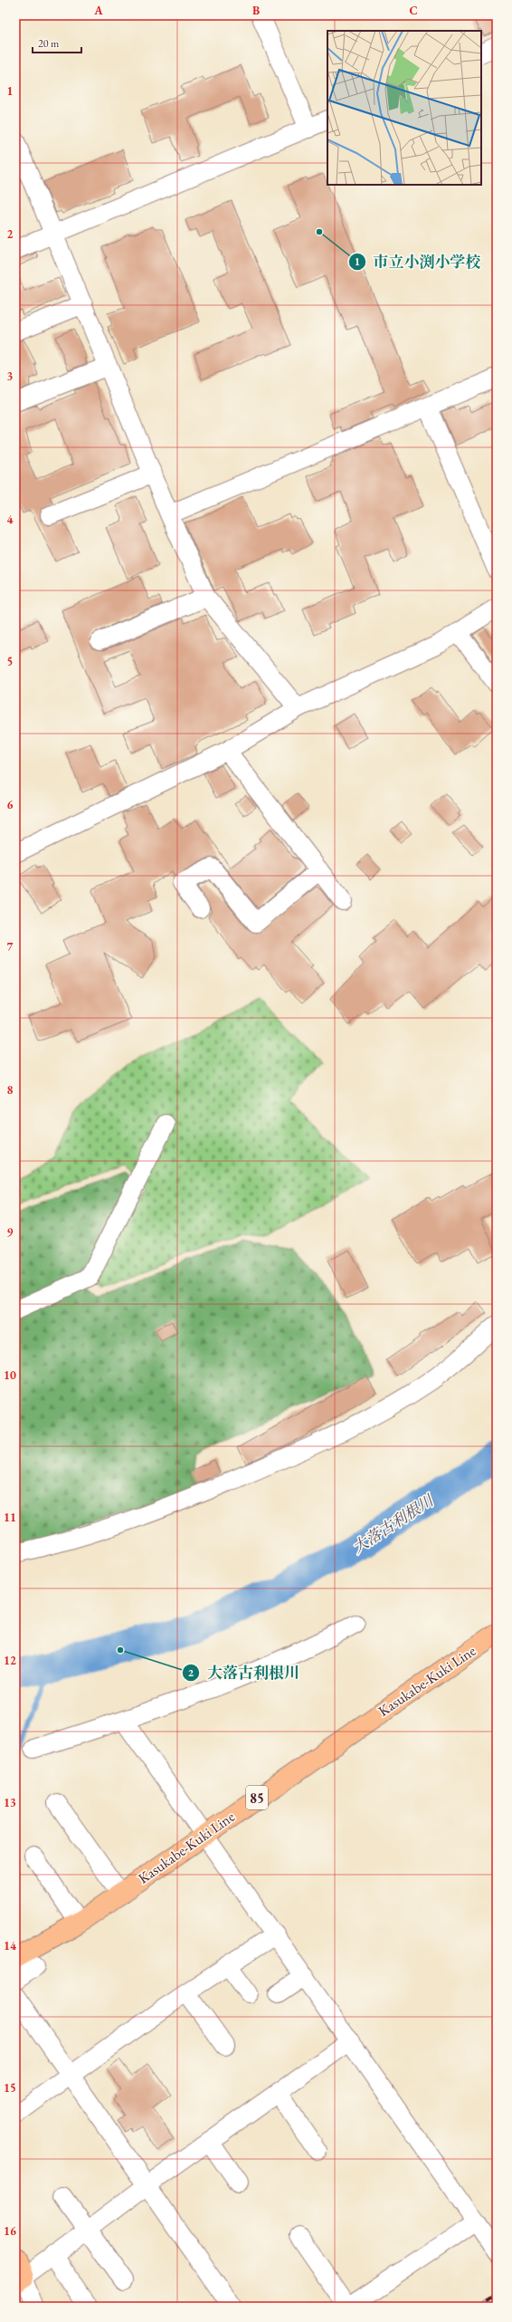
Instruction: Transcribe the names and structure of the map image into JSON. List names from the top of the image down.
{
  "streets": {
    "main road": ["Kasukabe-Kuki Line", "85"]
  },
  "water": ["大落古利根川"],
  "places": ["市立小渕小学校", "大落古利根川"],
  "scale_bar": "20 m",
  "grid": {
    "columns": ["A", "B", "C"],
    "rows": [
      "1",
      "2",
      "3",
      "4",
      "5",
      "6",
      "7",
      "8",
      "9",
      "10",
      "11",
      "12",
      "13",
      "14",
      "15",
      "16"
    ]
  }
}
